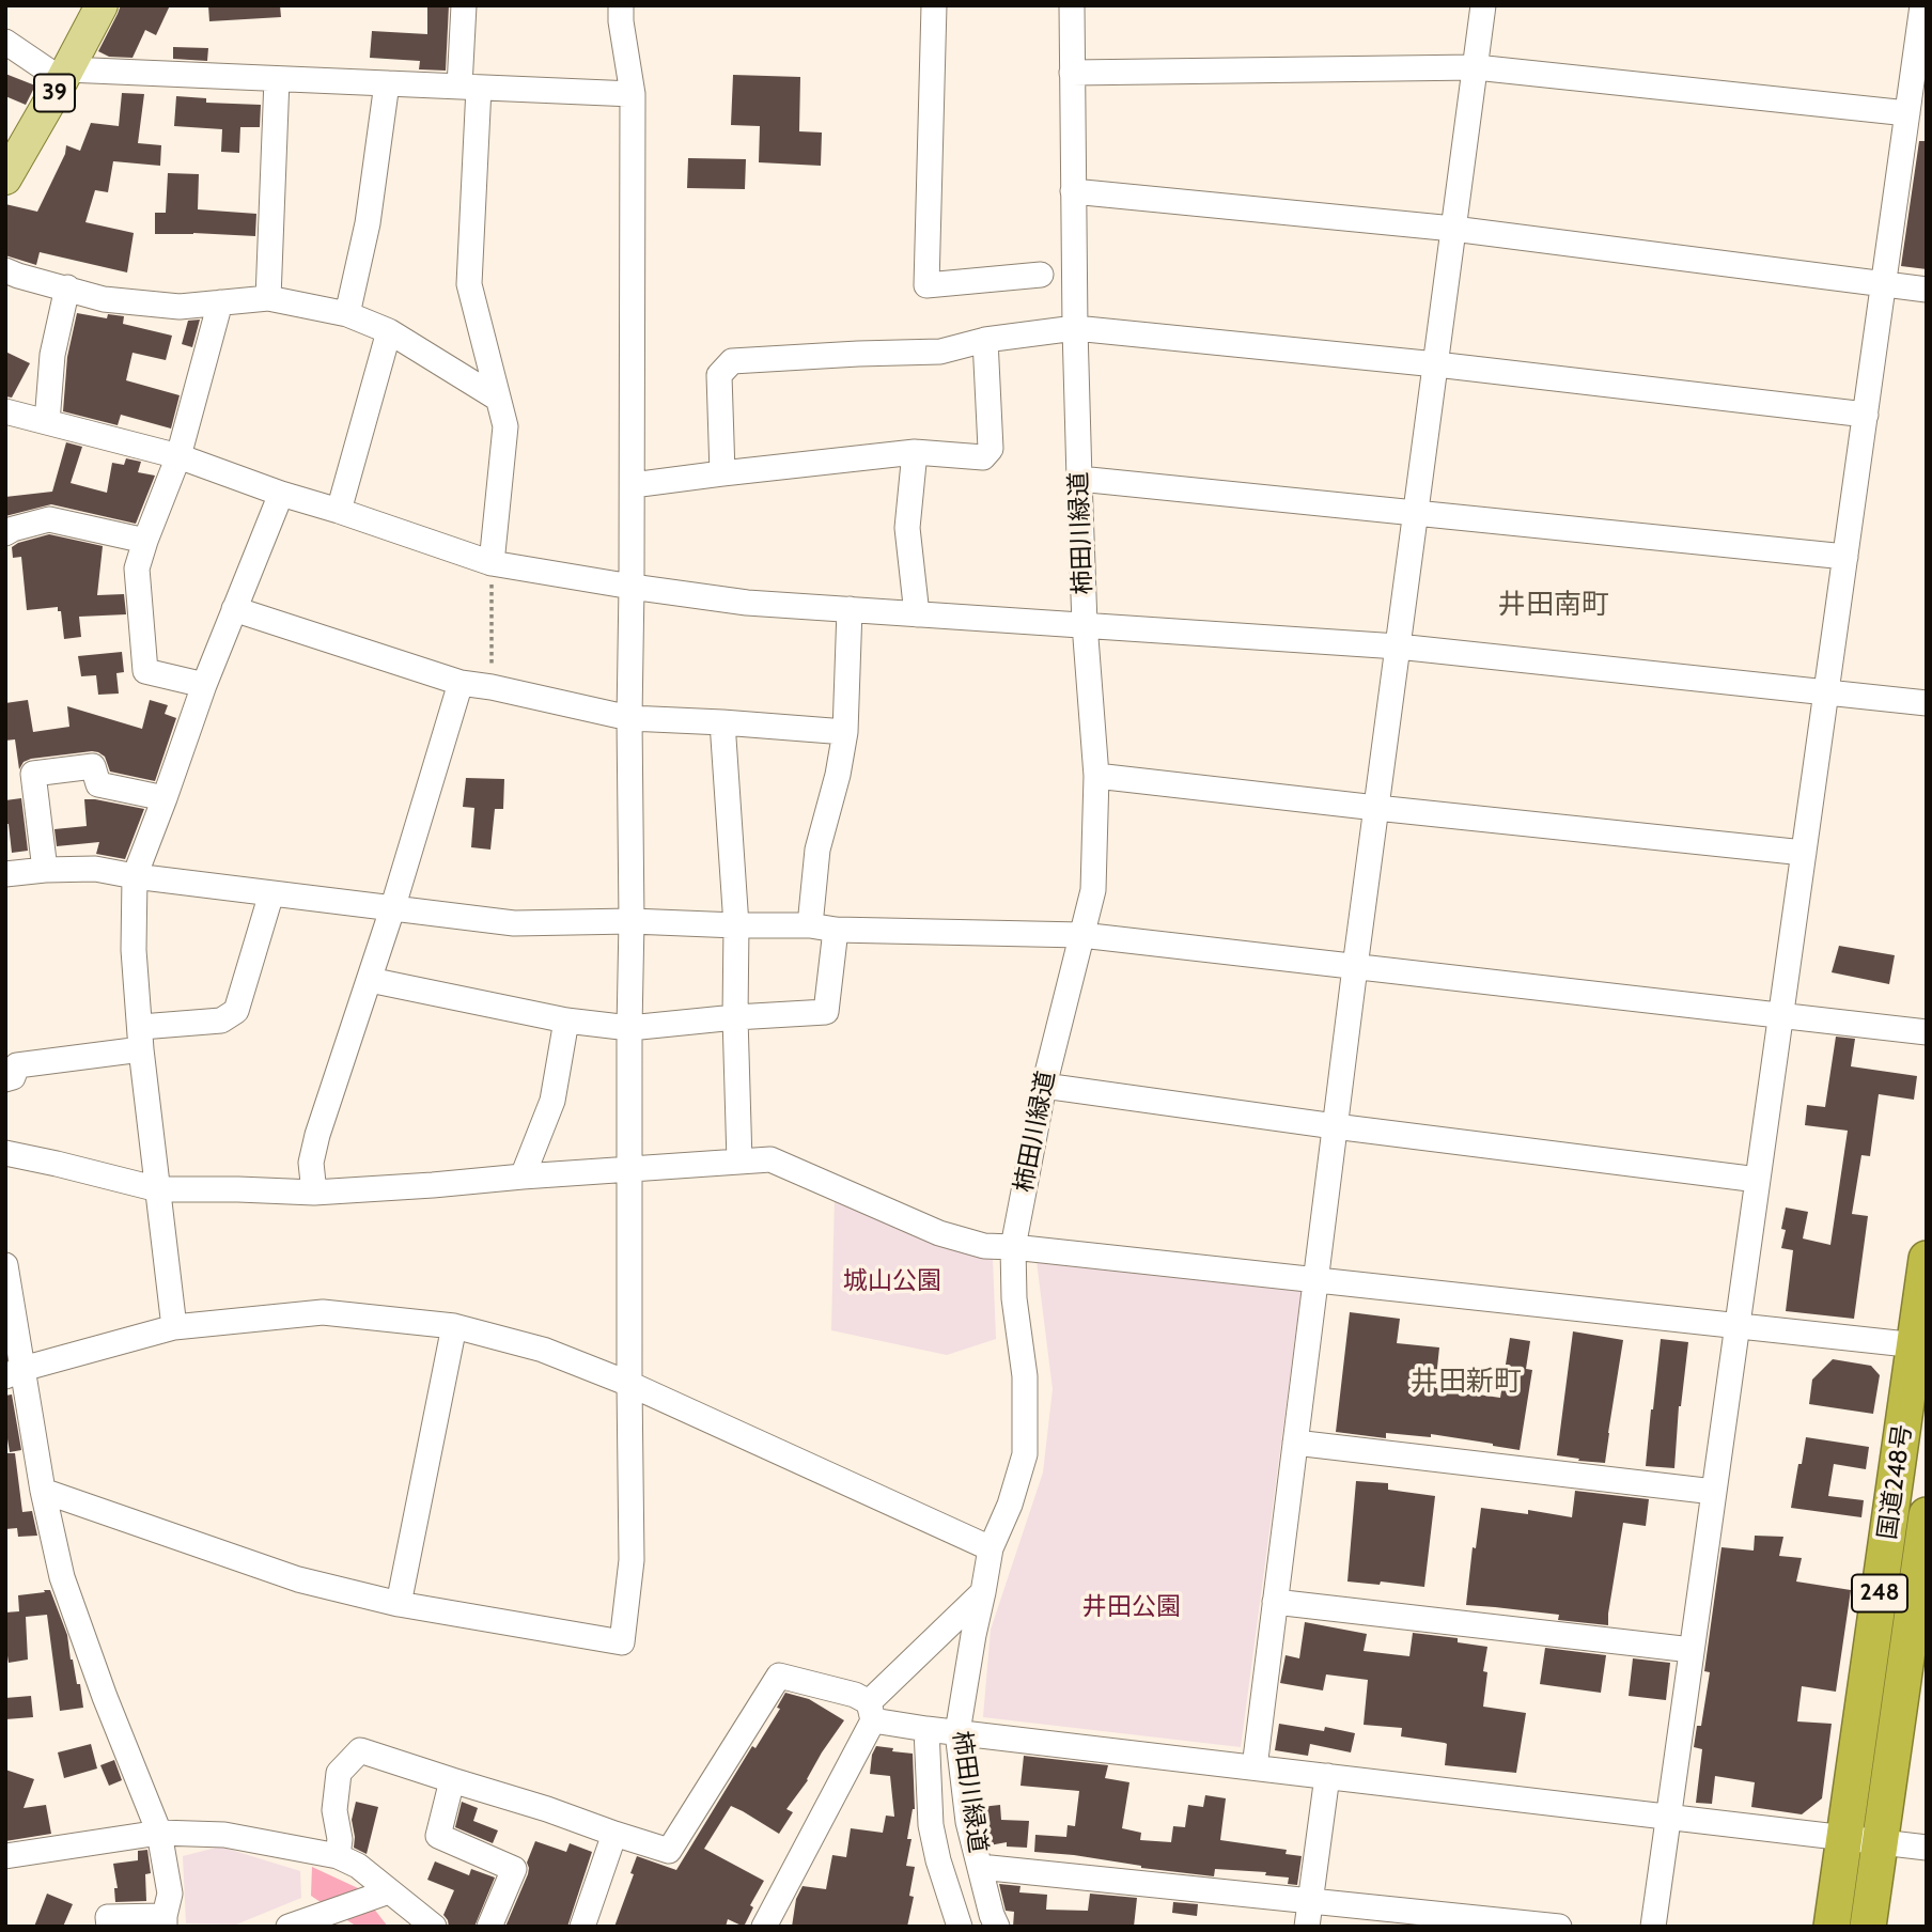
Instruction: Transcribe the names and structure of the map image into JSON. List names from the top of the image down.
{
  "streets": {
    "highway": ["国道248号", "248"],
    "main road": ["39"],
    "street": ["柿田川緑道"]
  },
  "districts": ["井田南町", "井田新町"],
  "parks": ["城山公園", "井田公園"]
}
